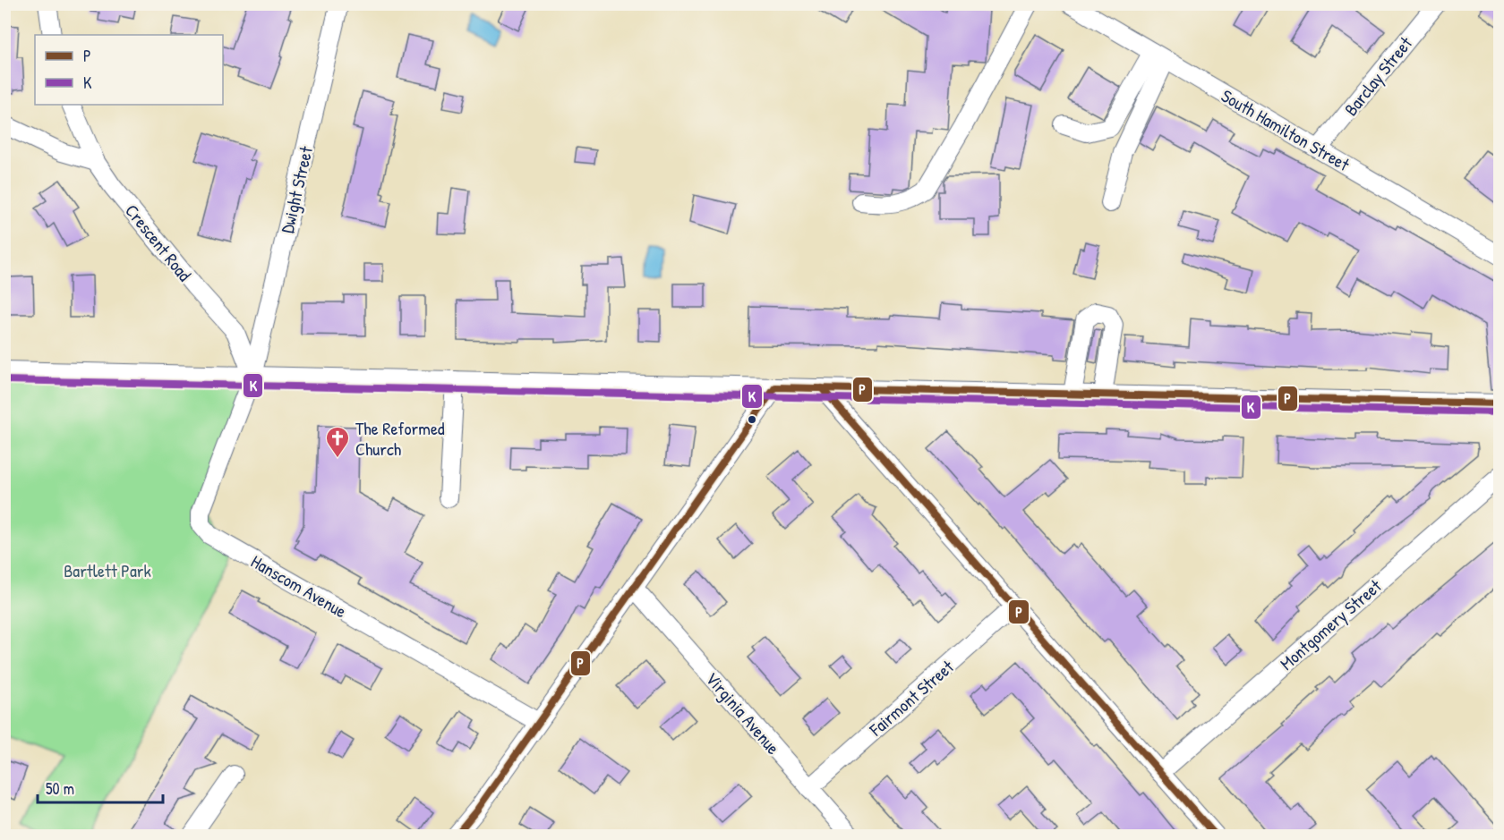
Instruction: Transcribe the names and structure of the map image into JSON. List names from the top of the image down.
{
  "streets": {
    "street": [
      "Barclay Street",
      "South Hamilton Street",
      "Dwight Street",
      "Crescent Road",
      "Hanscom Avenue",
      "Montgomery Street",
      "Fairmont Street",
      "Virginia Avenue"
    ]
  },
  "crossings": [
    ["Barclay Street", "South Hamilton Street"],
    ["Dwight Street", "Crescent Road"],
    ["Dwight Street", "Hanscom Avenue"],
    ["Crescent Road", "Hanscom Avenue"],
    ["Fairmont Street", "Virginia Avenue"]
  ],
  "parks": ["Bartlett Park"],
  "places": {
    "church": ["The Reformed Church"]
  },
  "lines": ["transit line K", "transit line P"],
  "legend": ["P", "K"],
  "scale_bar": "50 m"
}
